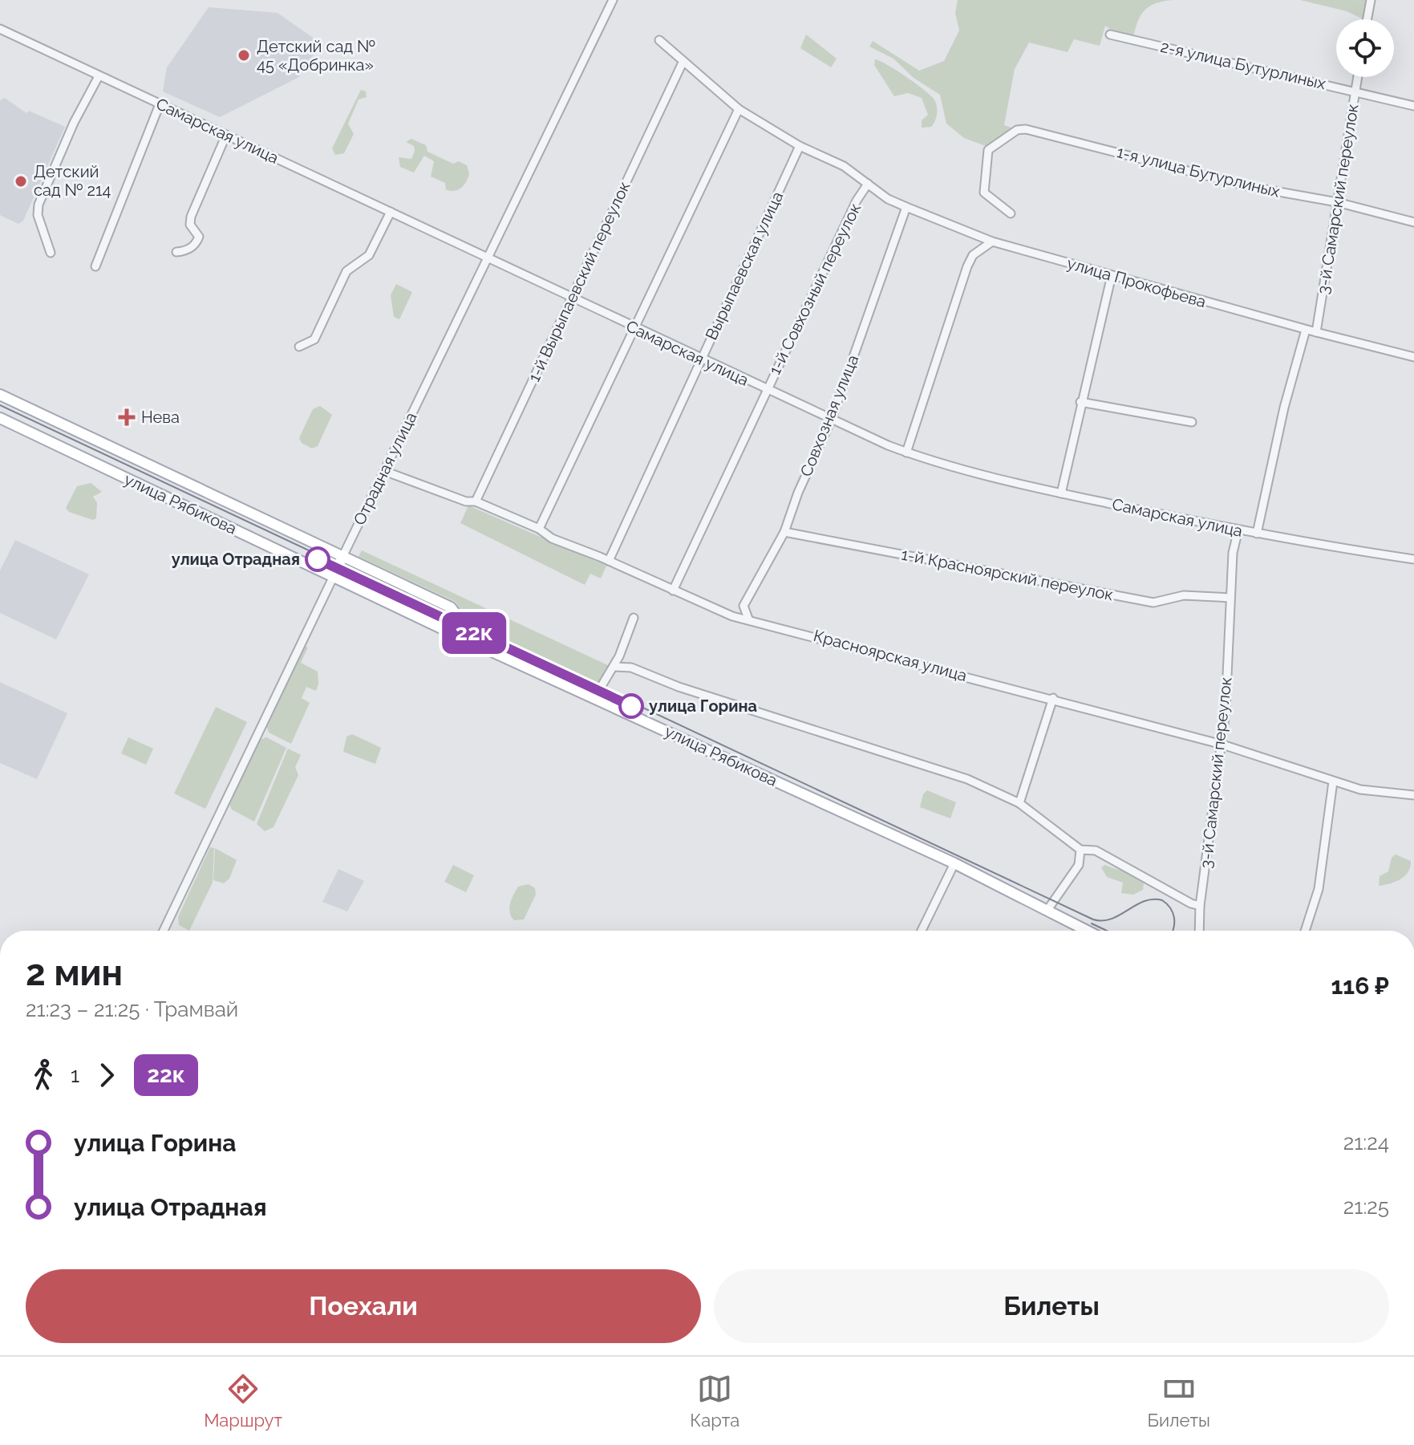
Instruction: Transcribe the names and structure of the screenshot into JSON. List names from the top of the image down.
{
  "streets": {
    "main road": ["Отрадная улица", "улица Рябикова"],
    "street": [
      "2-я улица Бутурлиных",
      "Самарская улица",
      "1-я улица Бутурлиных",
      "3-й Самарский переулок",
      "Вырыпаевская улица",
      "1-й Вырыпаевский переулок",
      "улица Прокофьева",
      "1-й Совхозный переулок",
      "Совхозная улица",
      "1-й Красноярский переулок",
      "Красноярская улица"
    ]
  },
  "crossings": [
    ["2-я улица Бутурлиных", "3-й Самарский переулок"],
    ["Самарская улица", "3-й Самарский переулок"],
    ["Самарская улица", "Вырыпаевская улица"],
    ["Самарская улица", "1-й Вырыпаевский переулок"],
    ["Самарская улица", "1-й Совхозный переулок"],
    ["Самарская улица", "Совхозная улица"],
    ["Самарская улица", "Отрадная улица"],
    ["1-я улица Бутурлиных", "3-й Самарский переулок"],
    ["3-й Самарский переулок", "улица Прокофьева"],
    ["3-й Самарский переулок", "1-й Красноярский переулок"],
    ["3-й Самарский переулок", "Красноярская улица"],
    ["Вырыпаевская улица", "1-й Совхозный переулок"],
    ["Вырыпаевская улица", "Красноярская улица"],
    ["1-й Вырыпаевский переулок", "1-й Совхозный переулок"],
    ["1-й Вырыпаевский переулок", "Красноярская улица"],
    ["улица Прокофьева", "1-й Совхозный переулок"],
    ["улица Прокофьева", "Совхозная улица"],
    ["1-й Совхозный переулок", "Красноярская улица"],
    ["Совхозная улица", "1-й Красноярский переулок"],
    ["Отрадная улица", "улица Рябикова"],
    ["Отрадная улица", "Красноярская улица"]
  ],
  "places": {
    "other": [
      "Детский сад № 45 «Добринка»",
      "Детский сад № 214",
      "улица Отрадная",
      "улица Горина"
    ],
    "health": ["Нева"]
  },
  "lines": ["tram line 22к"],
  "page": {
    "on_map": "22к",
    "heading": ["2 мин", "21:23 – 21:25 · Трамвай", "116 ₽"],
    "legs": ["1", "22к"],
    "list": [
      {
        "name": "улица Горина",
        "value": "21:24"
      },
      {
        "name": "улица Отрадная",
        "value": "21:25"
      }
    ],
    "buttons": ["Поехали", "Билеты"],
    "tabs": ["Маршрут", "Карта", "Билеты"]
  }
}
